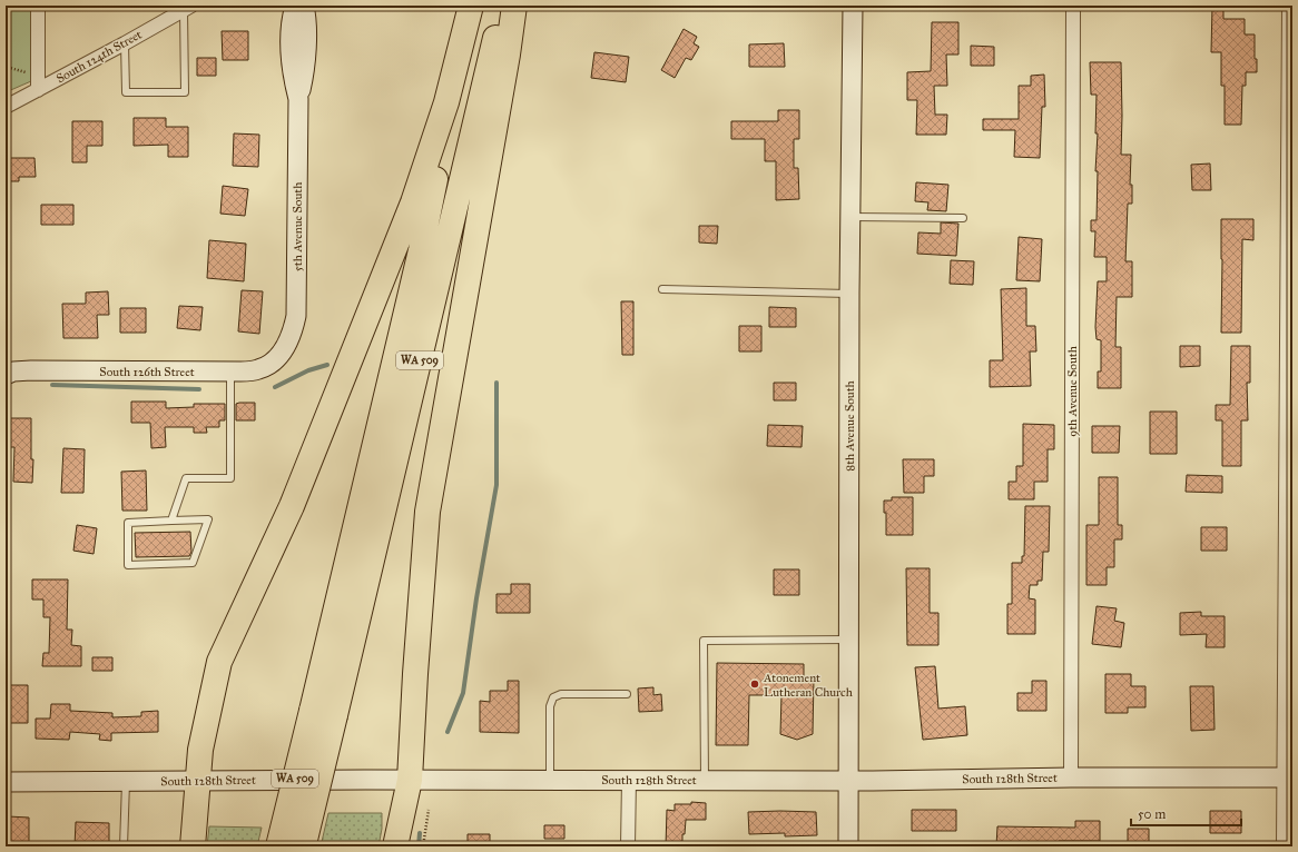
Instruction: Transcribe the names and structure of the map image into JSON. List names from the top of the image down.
{
  "streets": {
    "highway": ["WA 509"],
    "street": [
      "South 124th Street",
      "5th Avenue South",
      "South 126th Street",
      "9th Avenue South",
      "8th Avenue South",
      "South 128th Street"
    ]
  },
  "crossings": [
    ["5th Avenue South", "South 126th Street"],
    ["9th Avenue South", "South 128th Street"],
    ["8th Avenue South", "South 128th Street"]
  ],
  "places": ["Atonement Lutheran Church"],
  "scale_bar": "50 m"
}
